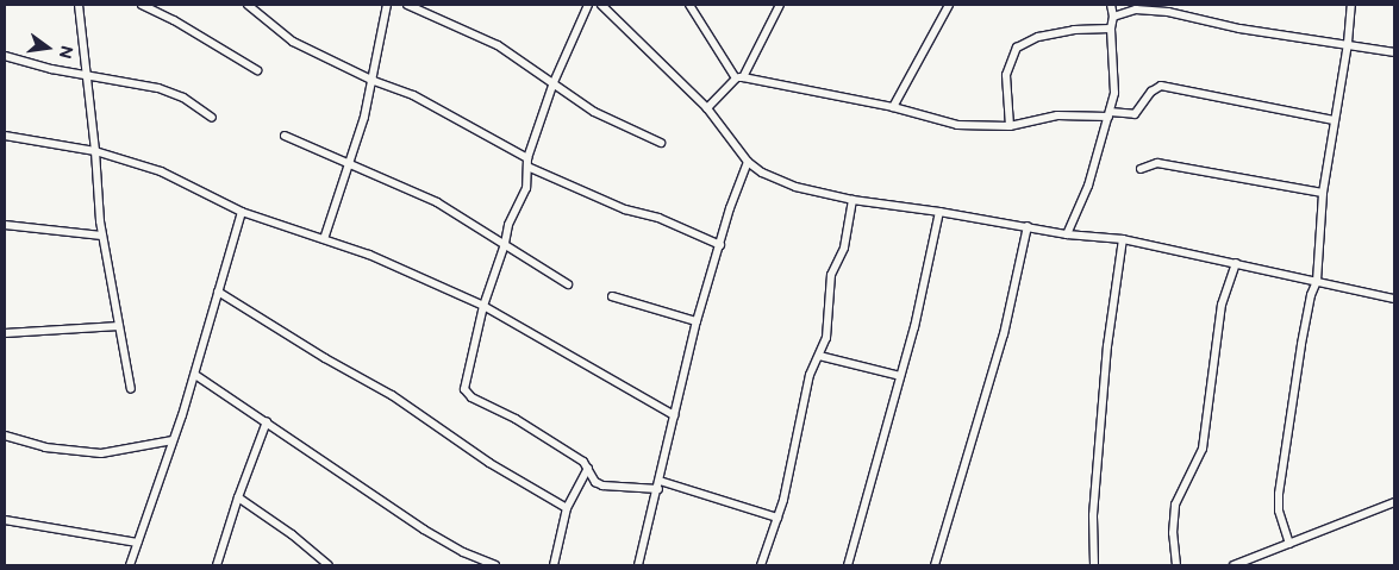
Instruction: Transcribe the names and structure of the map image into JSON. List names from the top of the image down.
{
  "north": "right"
}
